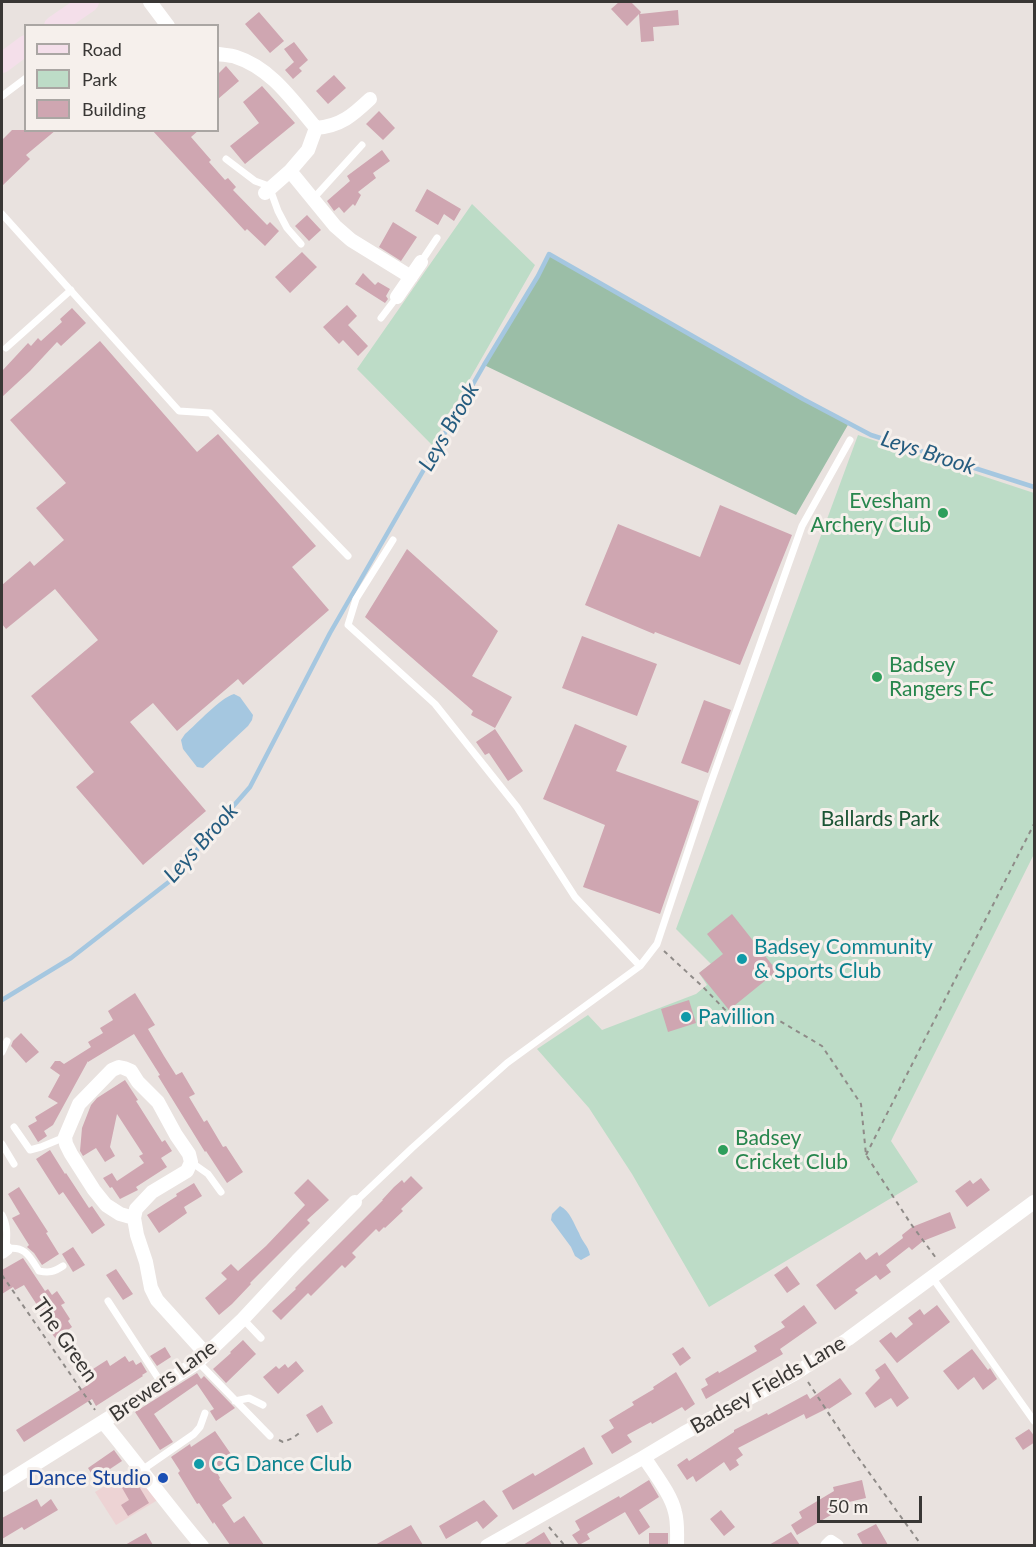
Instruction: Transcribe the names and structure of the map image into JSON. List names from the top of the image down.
{
  "streets": {
    "street": ["Brewers Lane", "Badsey Fields Lane"],
    "path": ["The Green"]
  },
  "crossings": [
    ["The Green", "Brewers Lane"]
  ],
  "water": ["Leys Brook"],
  "parks": ["Ballards Park"],
  "places": [
    "Evesham Archery Club",
    "Badsey Rangers FC",
    "Badsey Community & Sports Club",
    "Pavillion",
    "Badsey Cricket Club",
    "CG Dance Club",
    "Dance Studio"
  ],
  "legend": ["Road", "Park", "Building"],
  "scale_bar": "50 m"
}
